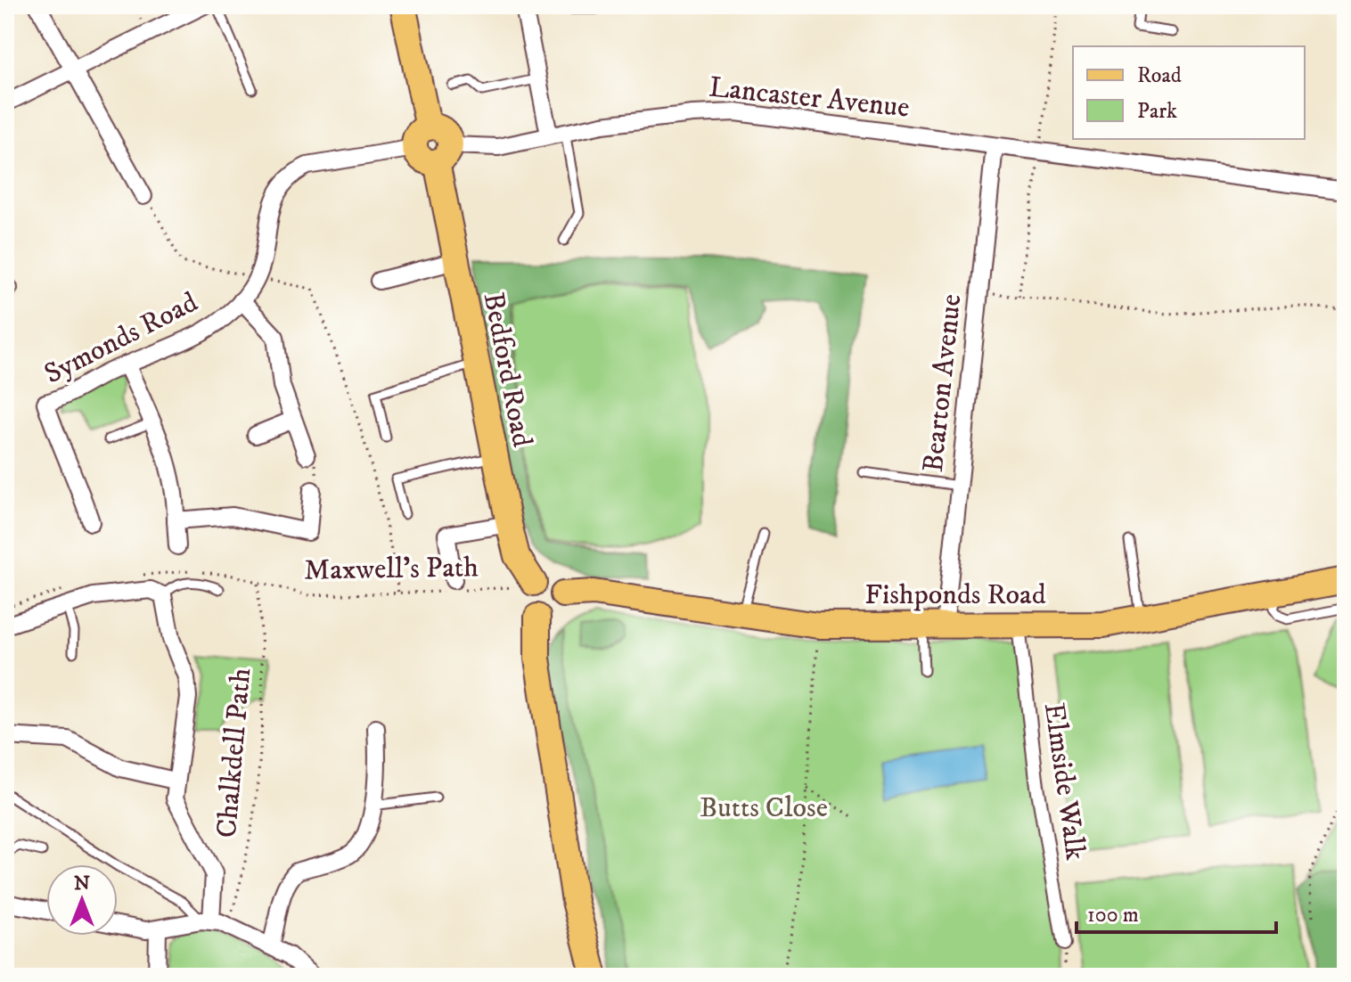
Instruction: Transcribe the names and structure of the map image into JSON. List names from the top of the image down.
{
  "streets": {
    "main road": ["Bedford Road", "Fishponds Road"],
    "street": [
      "Lancaster Avenue",
      "Symonds Road",
      "Bearton Avenue",
      "Elmside Walk"
    ],
    "path": ["Maxwell's Path", "Chalkdell Path"]
  },
  "crossings": [
    ["Lancaster Avenue", "Bedford Road"],
    ["Lancaster Avenue", "Bearton Avenue"],
    ["Bedford Road", "Maxwell's Path"],
    ["Bedford Road", "Fishponds Road"],
    ["Bearton Avenue", "Fishponds Road"],
    ["Maxwell's Path", "Fishponds Road"],
    ["Maxwell's Path", "Chalkdell Path"],
    ["Fishponds Road", "Elmside Walk"]
  ],
  "parks": ["Butts Close"],
  "legend": ["Road", "Park"],
  "scale_bar": "100 m",
  "north": "top"
}
